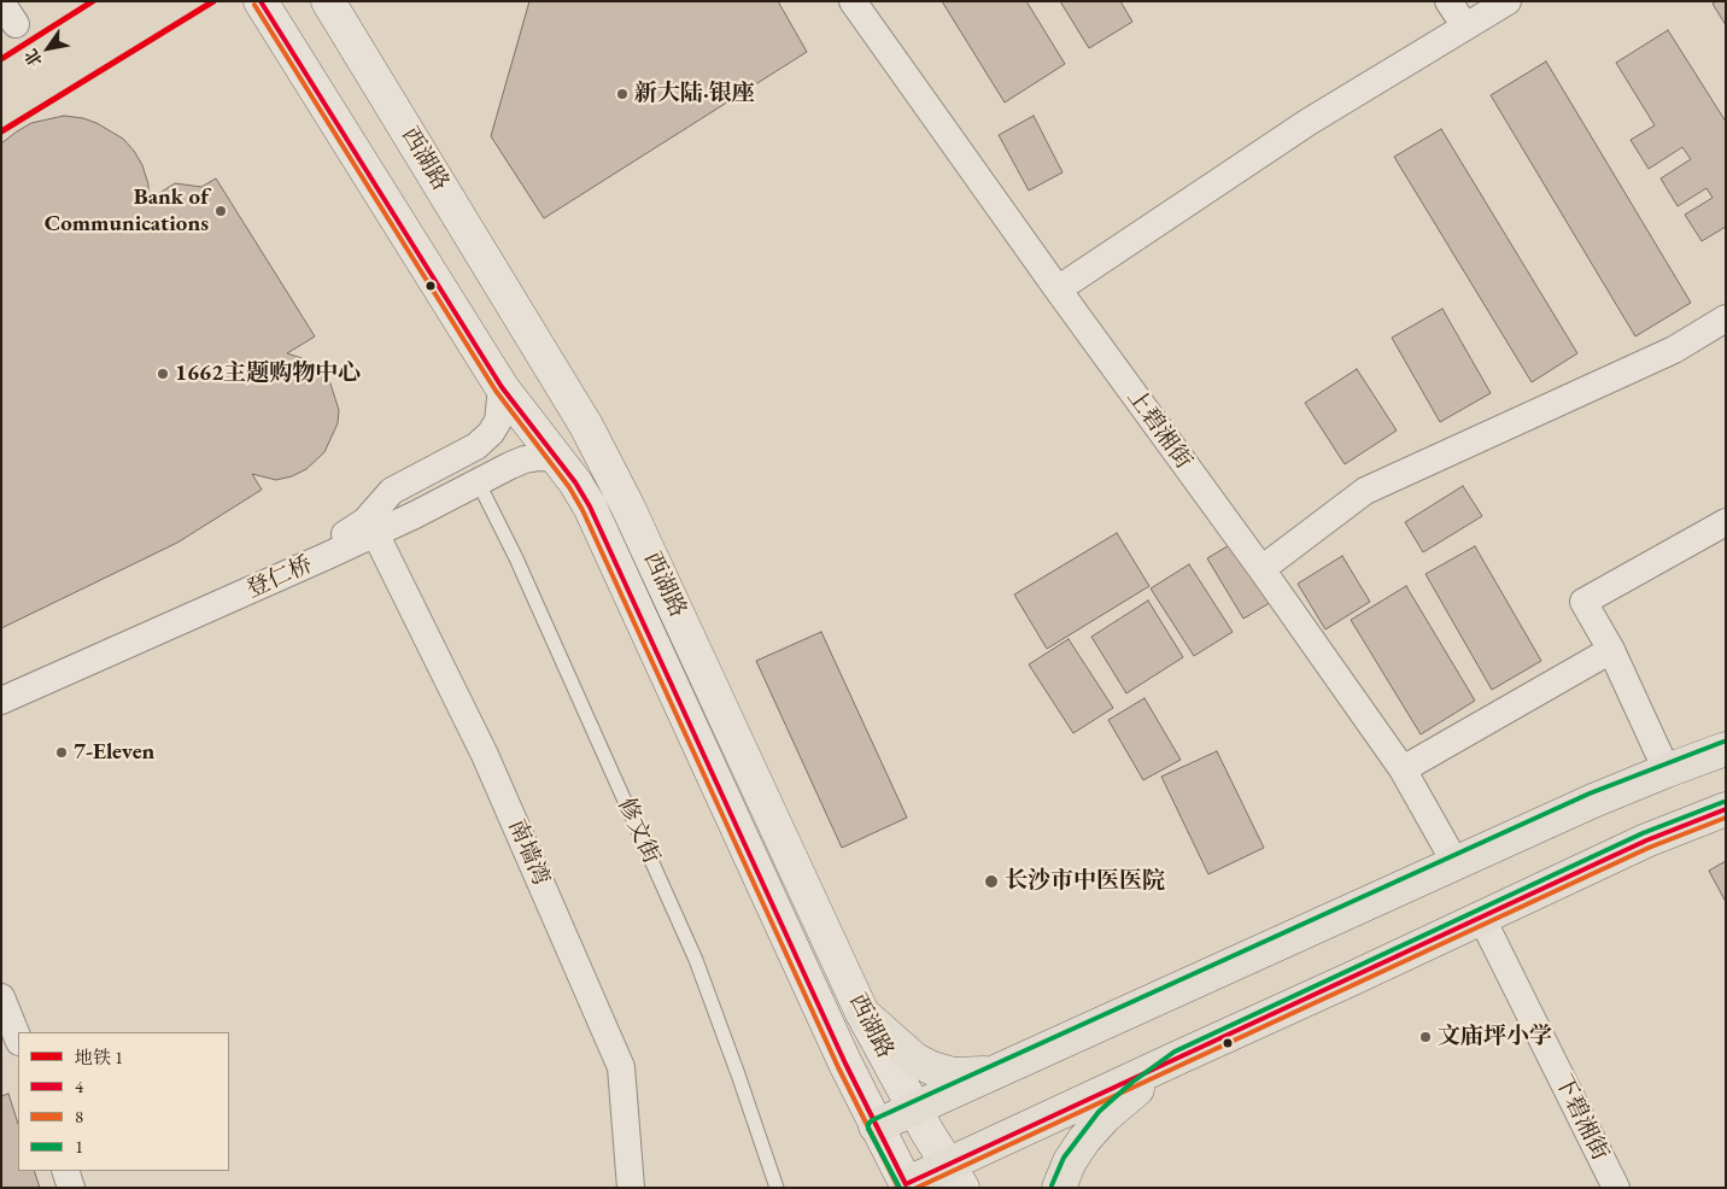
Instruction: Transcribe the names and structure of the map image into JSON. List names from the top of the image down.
{
  "streets": {
    "main road": ["西湖路"],
    "street": [
      "上碧湘街",
      "登仁桥",
      "南墙湾",
      "下碧湘街"
    ],
    "lane": ["修文街"]
  },
  "crossings": [
    ["西湖路", "登仁桥"],
    ["登仁桥", "修文街"],
    ["登仁桥", "南墙湾"]
  ],
  "places": [
    "新大陆·银座",
    "Bank of Communications",
    "1662主题购物中心",
    "7-Eleven",
    "长沙市中医医院",
    "文庙坪小学"
  ],
  "lines": [
    "metro line 1",
    "transit line 4",
    "transit line 8",
    "transit line 1"
  ],
  "legend": [
    "地铁 1",
    "4",
    "8",
    "1"
  ],
  "north": "bottom left"
}
